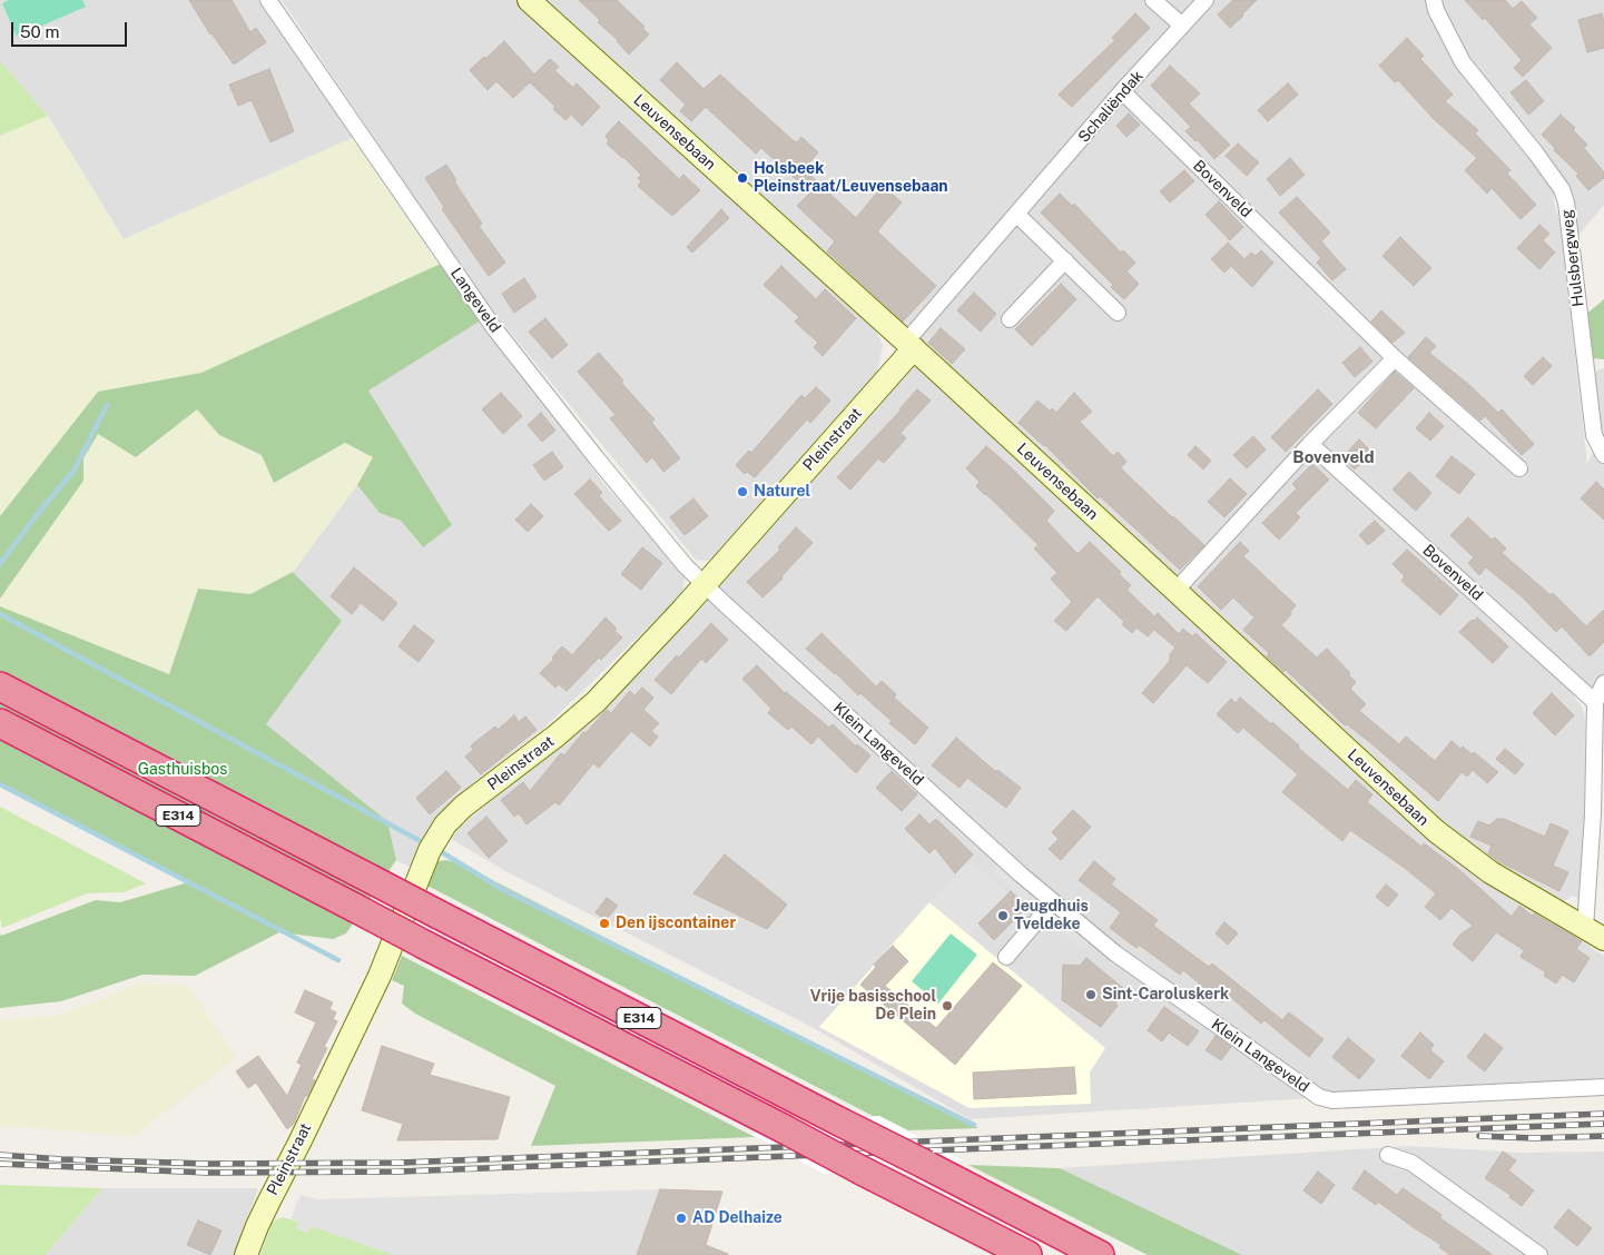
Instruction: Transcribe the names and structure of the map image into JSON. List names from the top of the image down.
{
  "streets": {
    "highway": ["E314"],
    "street": [
      "Schaliëndak",
      "Leuvensebaan",
      "Bovenveld",
      "Hulsbergweg",
      "Langeveld",
      "Pleinstraat",
      "Klein Langeveld"
    ]
  },
  "crossings": [
    ["Schaliëndak", "Leuvensebaan"],
    ["Schaliëndak", "Bovenveld"],
    ["Schaliëndak", "Pleinstraat"],
    ["Leuvensebaan", "Pleinstraat"],
    ["Langeveld", "Pleinstraat"],
    ["Langeveld", "Klein Langeveld"],
    ["Pleinstraat", "Klein Langeveld"]
  ],
  "districts": ["Bovenveld"],
  "parks": ["Gasthuisbos"],
  "places": [
    "Holsbeek Pleinstraat/Leuvensebaan",
    "Naturel",
    "Jeugdhuis Tveldeke",
    "Den ijscontainer",
    "Sint-Caroluskerk",
    "Vrije basisschool De Plein",
    "AD Delhaize"
  ],
  "scale_bar": "50 m"
}
